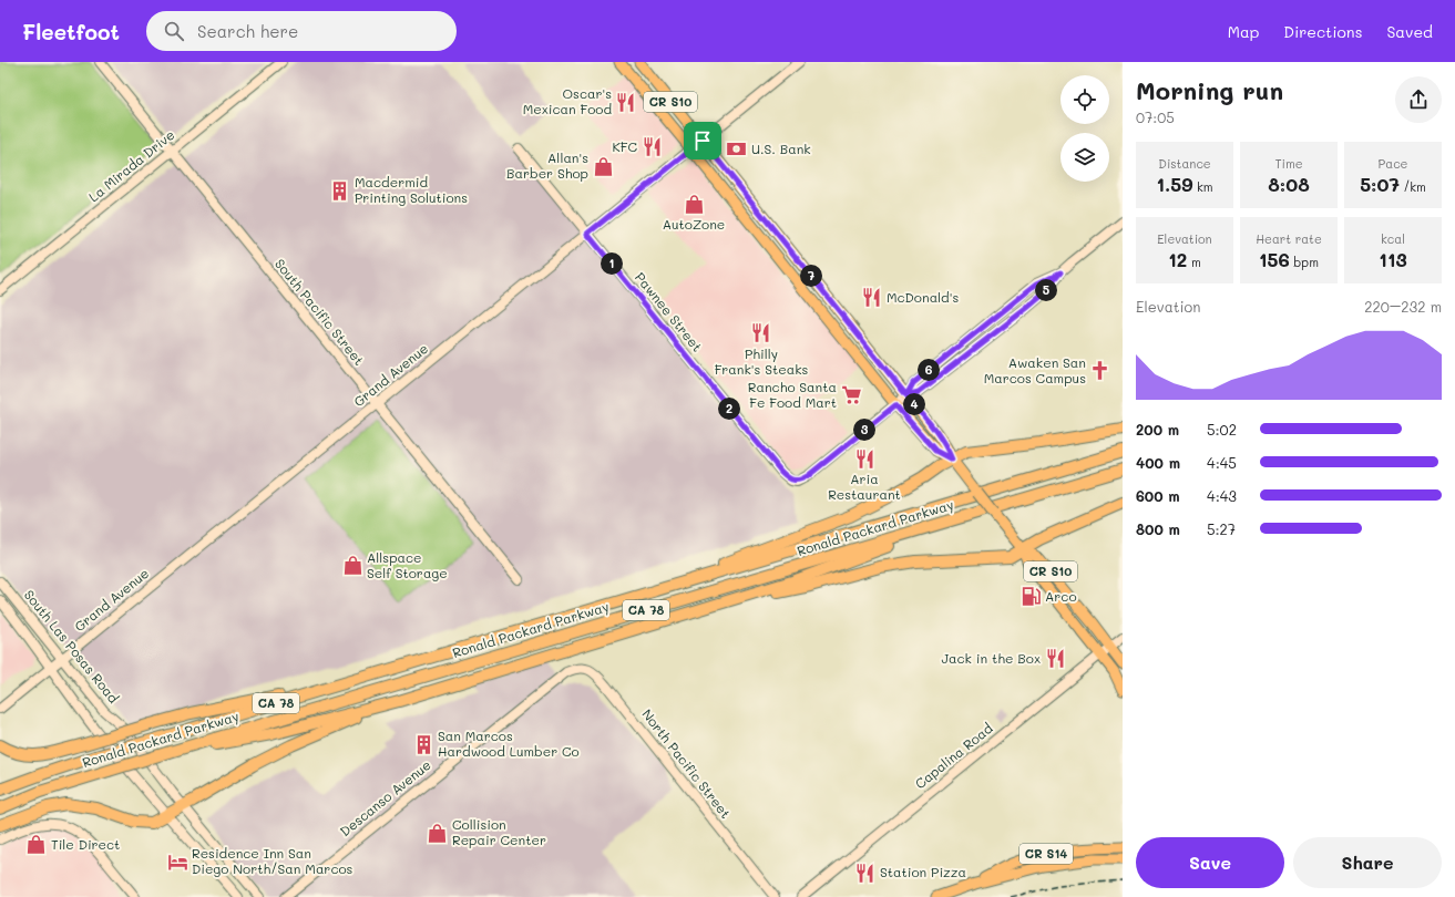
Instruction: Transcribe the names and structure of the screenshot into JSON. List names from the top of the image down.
{
  "streets": {
    "highway": ["Ronald Packard Parkway", "CA 78"],
    "main road": ["CR S10", "CR S14"],
    "street": [
      "La Mirada Drive",
      "South Pacific Street",
      "Pawnee Street",
      "Grand Avenue",
      "South Las Posas Road",
      "Capalina Road",
      "North Pacific Street",
      "Descanso Avenue"
    ]
  },
  "crossings": [
    ["CR S10", "Pawnee Street"],
    ["CR S10", "Grand Avenue"],
    ["CR S10", "Capalina Road"],
    ["La Mirada Drive", "South Pacific Street"],
    ["South Pacific Street", "Grand Avenue"],
    ["Pawnee Street", "Grand Avenue"],
    ["Grand Avenue", "South Las Posas Road"],
    ["North Pacific Street", "Descanso Avenue"]
  ],
  "places": {
    "restaurant": [
      "Oscar's Mexican Food",
      "KFC",
      "McDonald's",
      "Philly Frank's Steaks",
      "Aria Restaurant",
      "Jack in the Box",
      "Station Pizza"
    ],
    "bank": ["U.S. Bank"],
    "shop": [
      "Allan's Barber Shop",
      "AutoZone",
      "Allspace Self Storage",
      "Collision Repair Center",
      "Tile Direct"
    ],
    "building": ["Macdermid Printing Solutions", "San Marcos Hardwood Lumber Co"],
    "church": ["Awaken San Marcos Campus"],
    "supermarket": ["Rancho Santa Fe Food Mart"],
    "fuel station": ["Arco"],
    "hotel": ["Residence Inn San Diego North/San Marcos"]
  },
  "page": {
    "header": "Fleetfoot",
    "search": "Search here",
    "nav": ["Map", "Directions", "Saved"],
    "heading": ["Morning run", "07:05"],
    "stats": [
      ["Distance", "1.59 km"],
      ["Time", "8:08"],
      ["Pace", "5:07 /km"],
      ["Elevation", "12 m"],
      ["Heart rate", "156 bpm"],
      ["kcal", "113"]
    ],
    "pins": [
      "1",
      "7",
      "5",
      "6",
      "4",
      "2",
      "3"
    ],
    "chart": ["Elevation", "220–232 m"],
    "list": [
      {
        "name": "200 m",
        "note": "5:02"
      },
      {
        "name": "400 m",
        "note": "4:45"
      },
      {
        "name": "600 m",
        "note": "4:43"
      },
      {
        "name": "800 m",
        "note": "5:27"
      }
    ],
    "buttons": ["Save", "Share"]
  }
}
